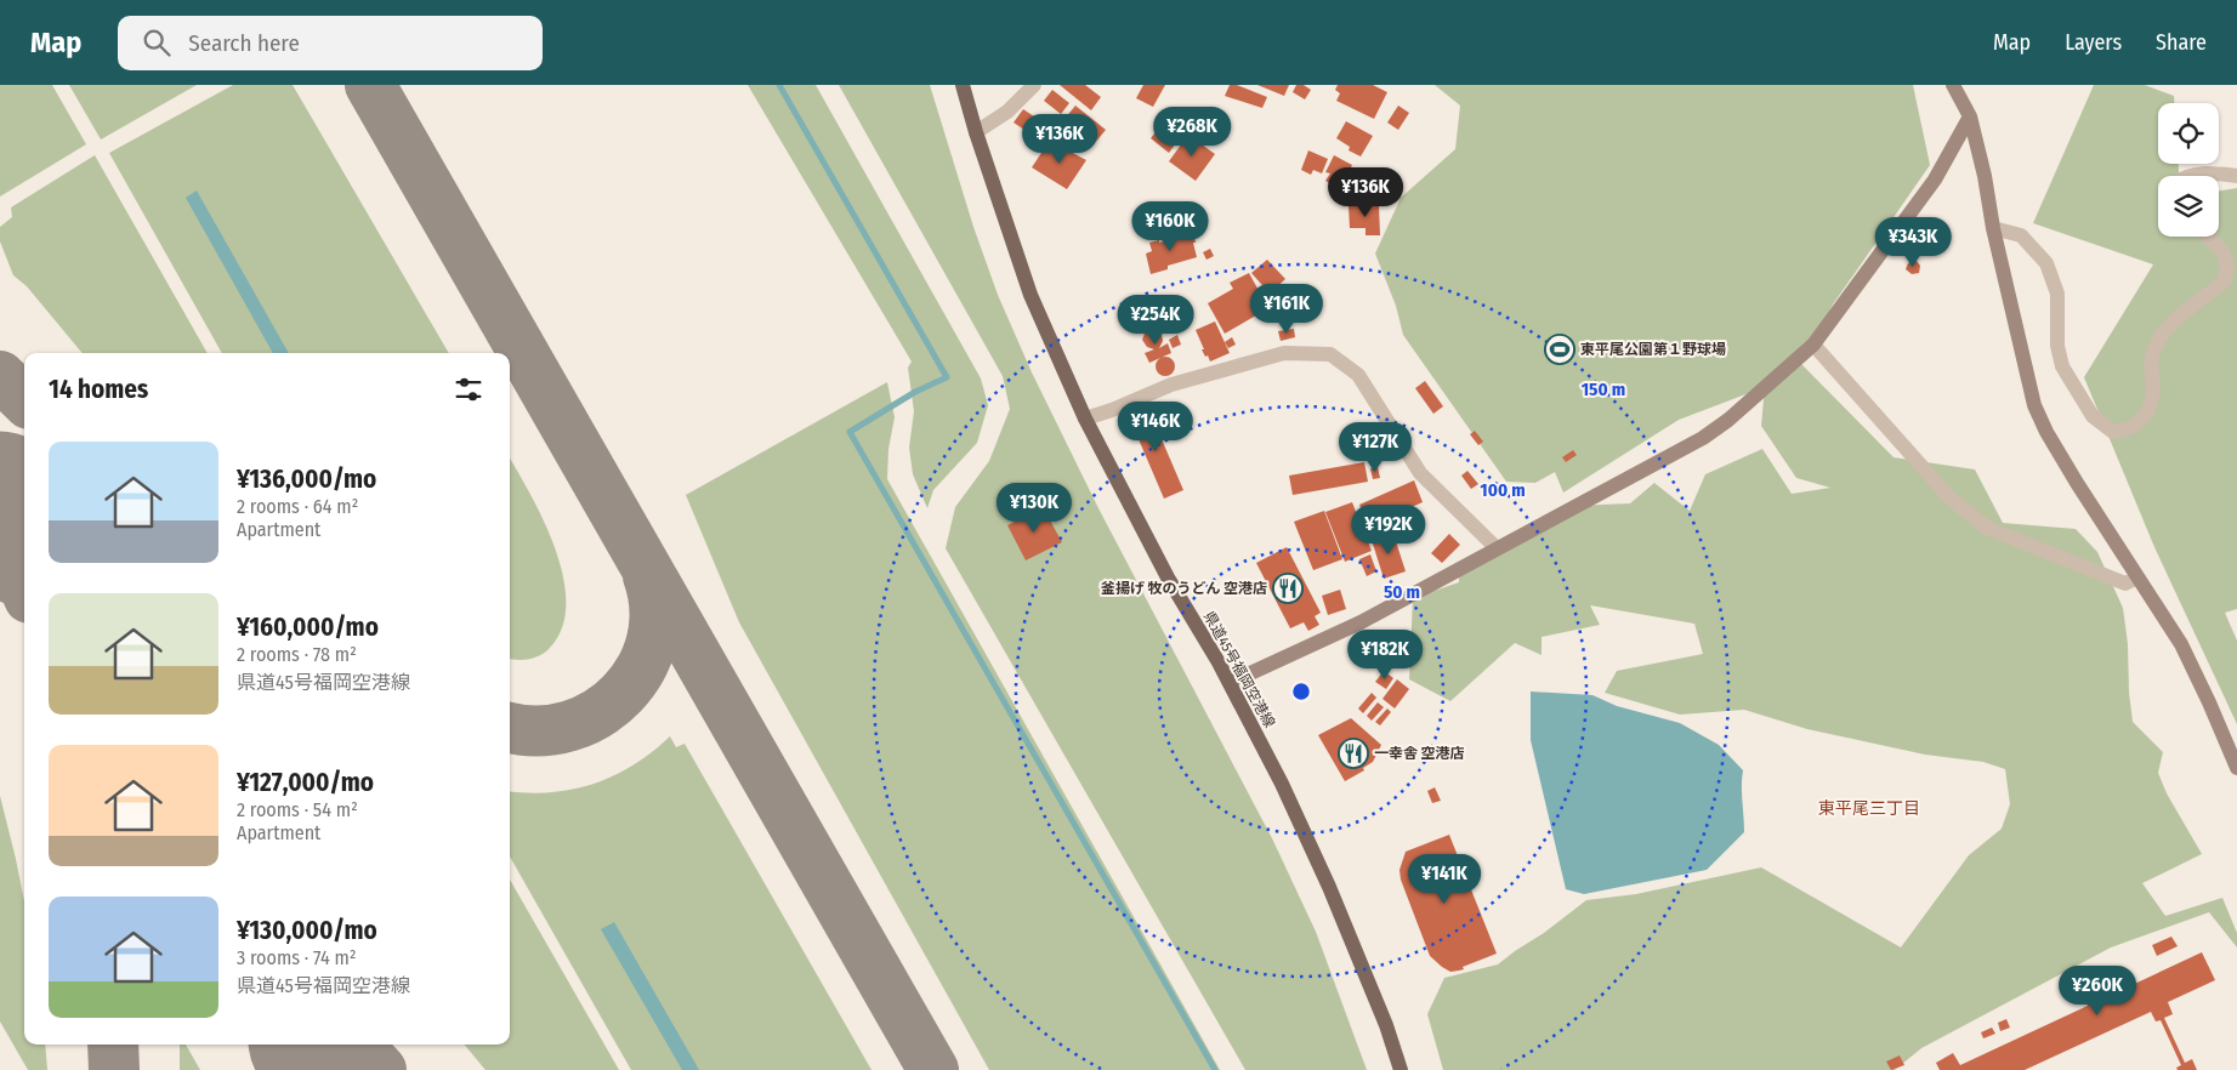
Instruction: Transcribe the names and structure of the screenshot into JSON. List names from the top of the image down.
{
  "streets": {
    "main road": ["県道45号福岡空港線"]
  },
  "districts": ["東平尾三丁目"],
  "places": {
    "sports": ["東平尾公園第１野球場"],
    "restaurant": ["釜揚げ 牧のうどん 空港店", "一幸舎 空港店"]
  },
  "page": {
    "header": "Map",
    "search": "Search here",
    "nav": ["Map", "Layers", "Share"],
    "price": [
      "¥268K",
      "¥136K",
      "¥136K",
      "¥160K",
      "¥343K",
      "¥161K",
      "¥254K",
      "¥146K",
      "¥127K",
      "¥130K",
      "¥192K",
      "¥182K",
      "¥141K",
      "¥260K"
    ],
    "heading": "14 homes",
    "list": [
      {
        "name": "¥136,000/mo",
        "note": "2 rooms · 64 m² · Apartment"
      },
      {
        "name": "¥160,000/mo",
        "note": "2 rooms · 78 m² · 県道45号福岡空港線"
      },
      {
        "name": "¥127,000/mo",
        "note": "2 rooms · 54 m² · Apartment"
      },
      {
        "name": "¥130,000/mo",
        "note": "3 rooms · 74 m² · 県道45号福岡空港線"
      }
    ]
  },
  "rings": ["150 m", "100 m", "50 m"]
}
